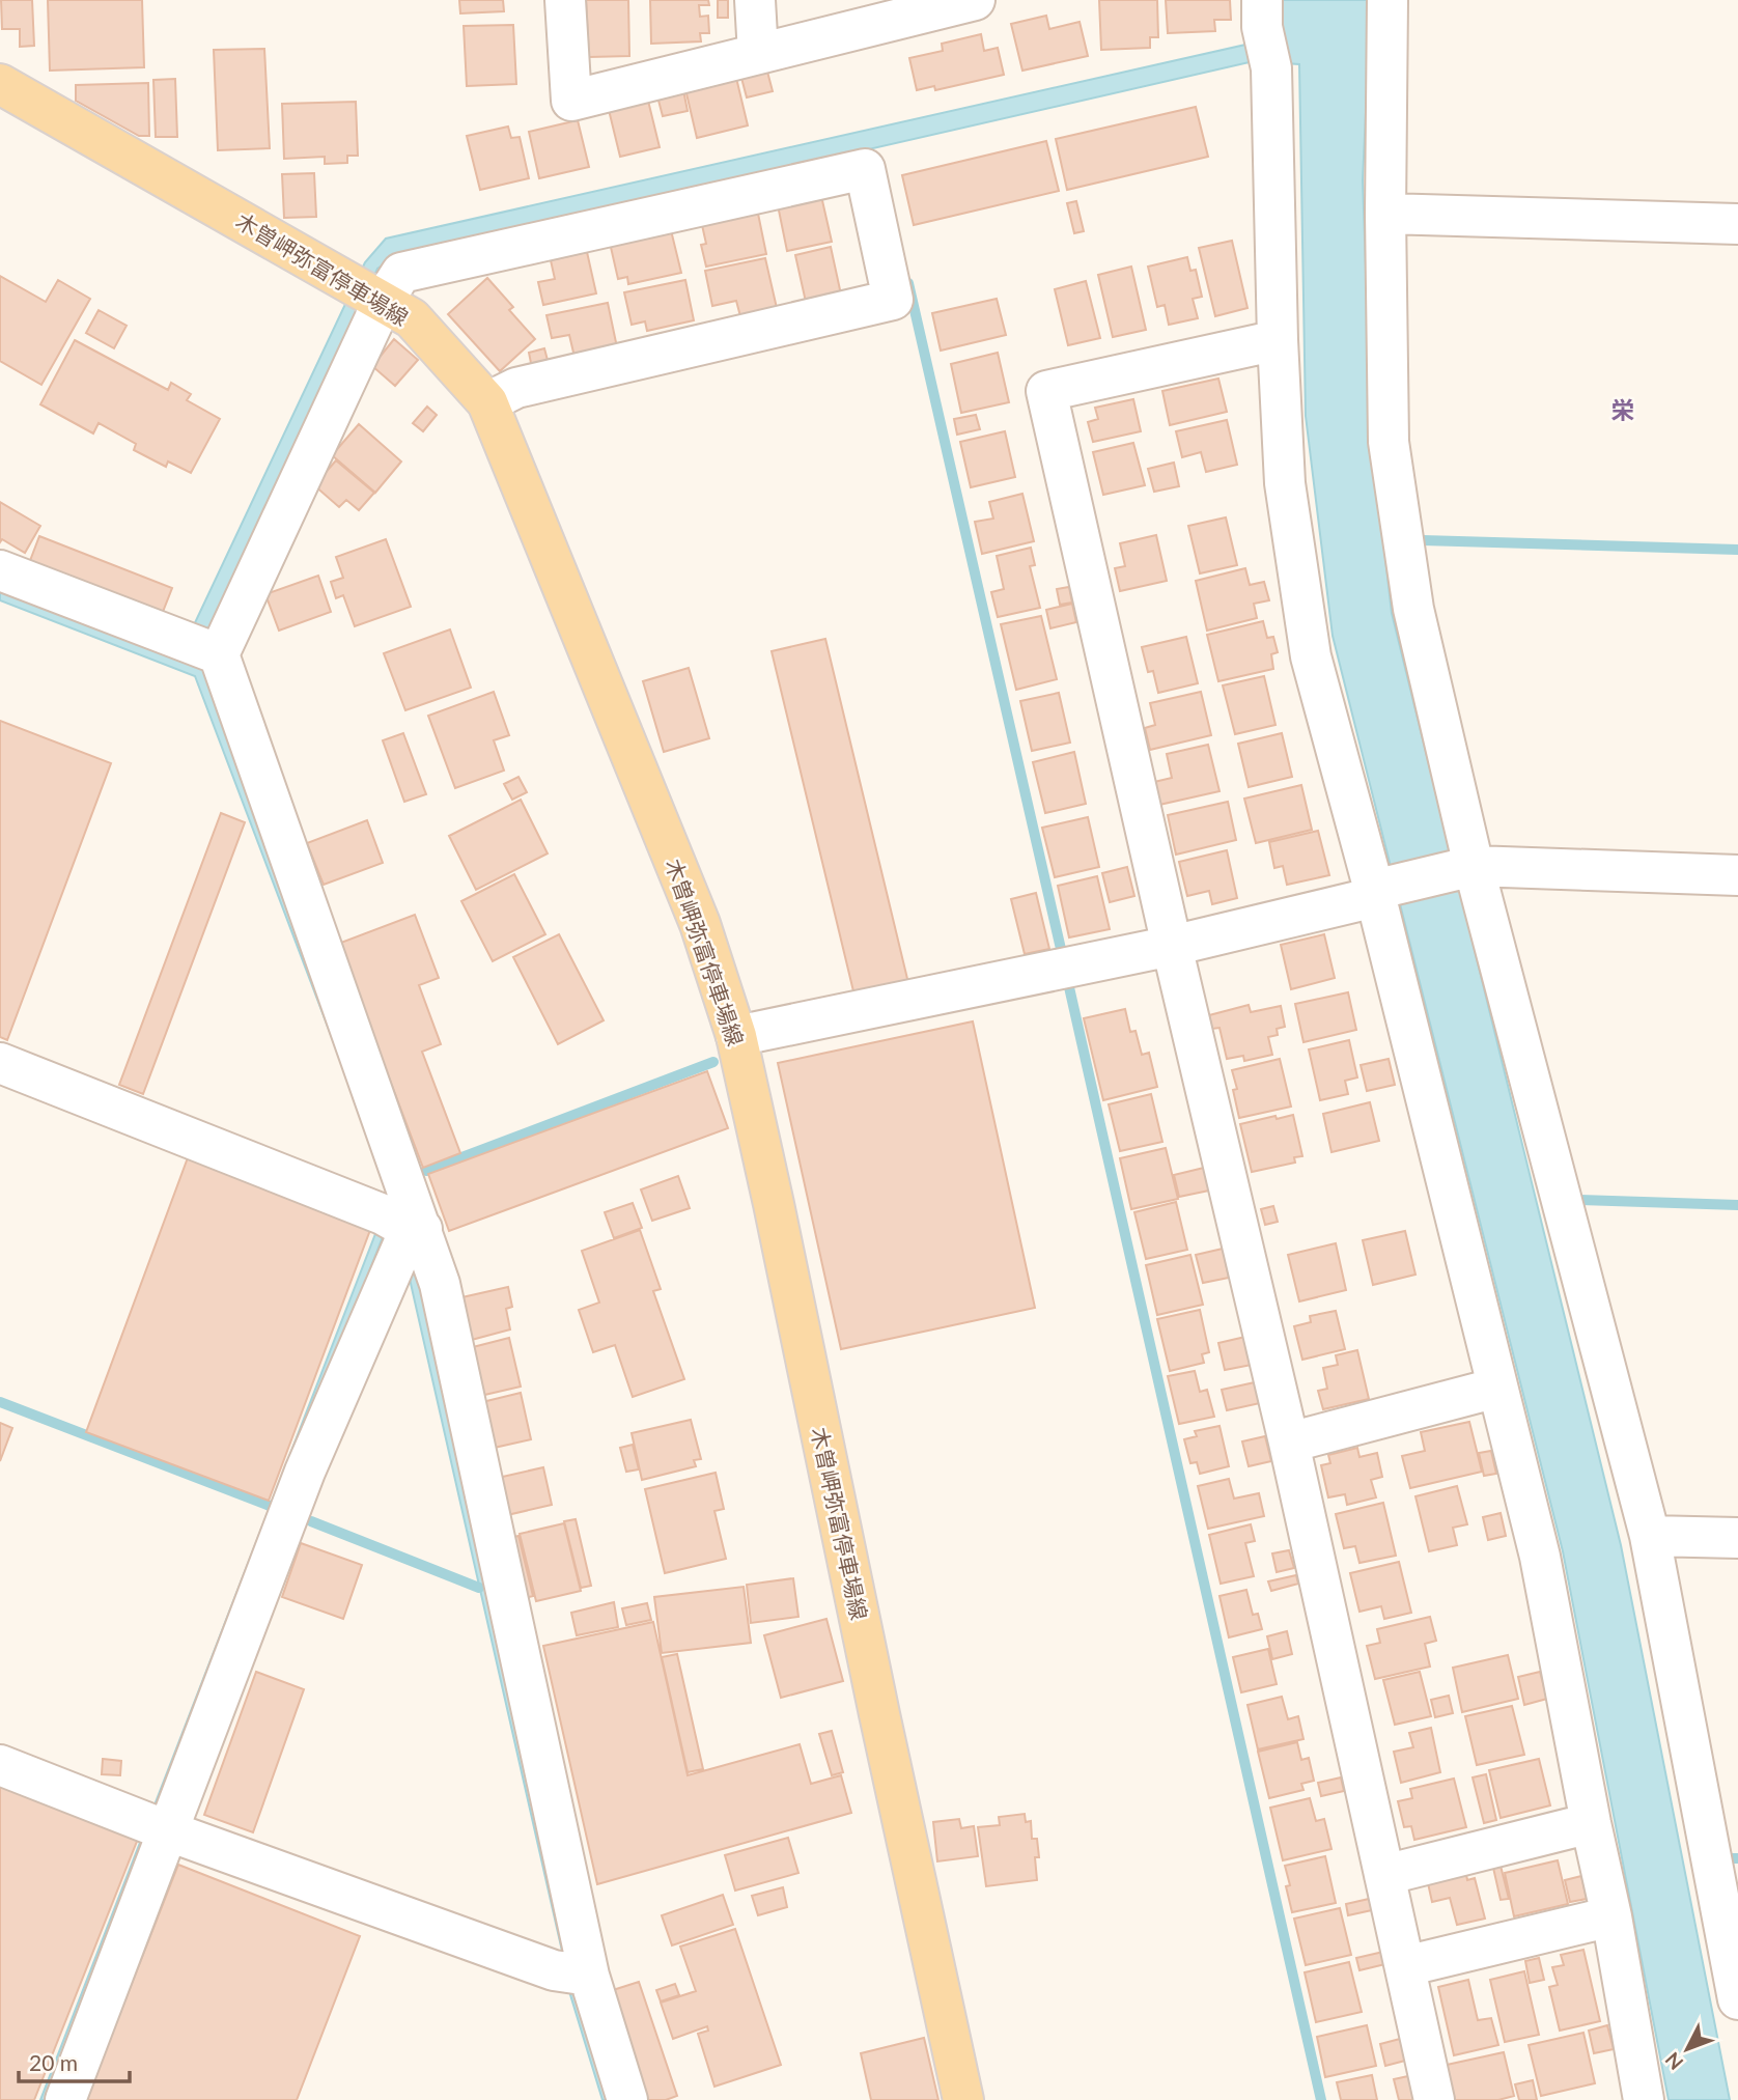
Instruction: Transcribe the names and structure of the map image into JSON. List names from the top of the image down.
{
  "streets": {
    "main road": ["木曽岬弥富停車場線"]
  },
  "districts": ["栄"],
  "scale_bar": "20 m",
  "north": "bottom left"
}
